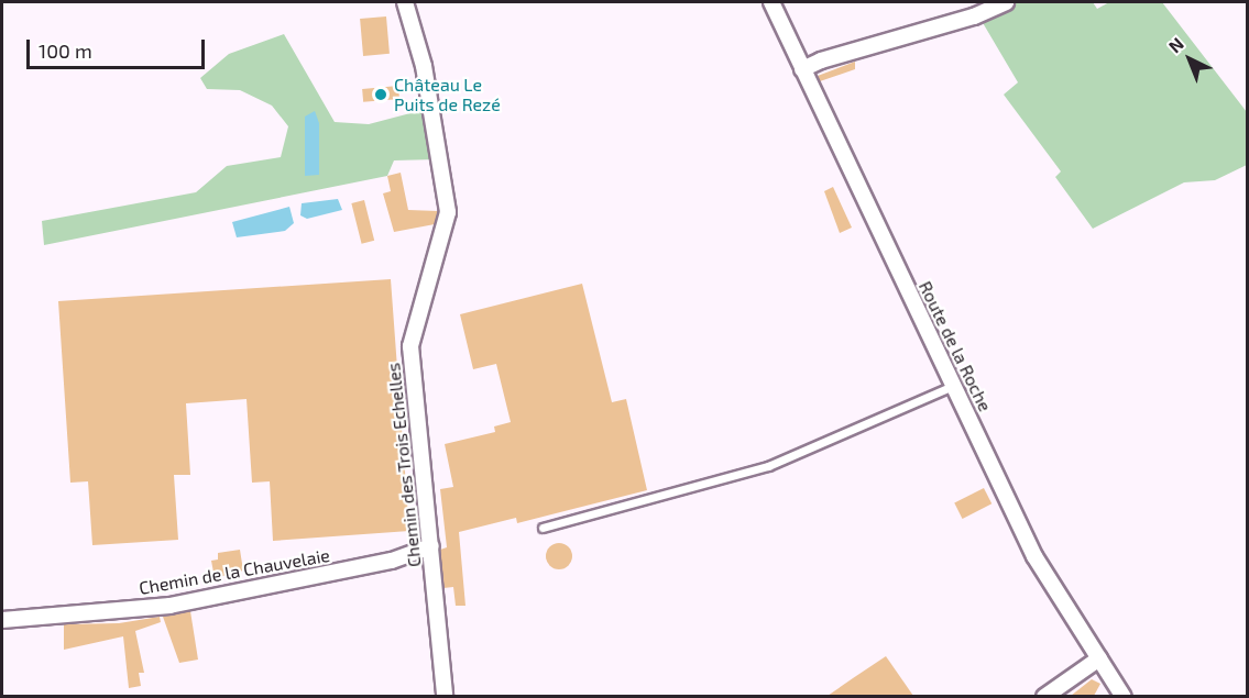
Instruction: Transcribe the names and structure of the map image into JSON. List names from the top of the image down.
{
  "streets": {
    "street": ["Route de la Roche", "Chemin des Trois Echelles", "Chemin de la Chauvelaie"]
  },
  "crossings": [
    ["Chemin des Trois Echelles", "Chemin de la Chauvelaie"]
  ],
  "places": ["Château Le Puits de Rezé"],
  "scale_bar": "100 m",
  "north": "top left"
}
